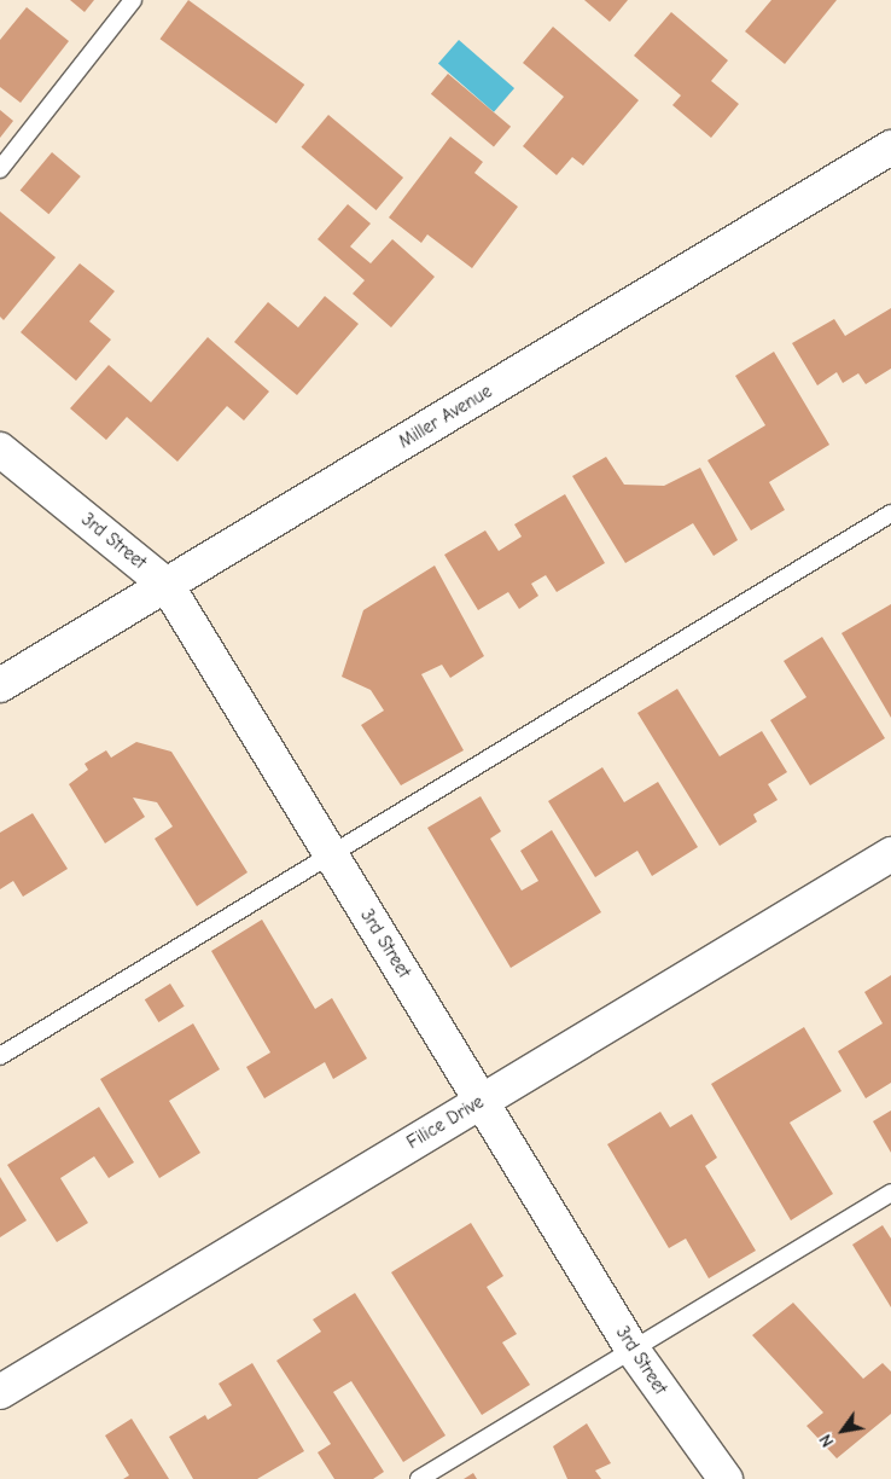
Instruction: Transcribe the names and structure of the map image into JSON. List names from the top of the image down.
{
  "streets": {
    "street": ["Miller Avenue", "3rd Street", "Filice Drive"]
  },
  "crossings": [
    ["Miller Avenue", "3rd Street"],
    ["3rd Street", "Filice Drive"]
  ],
  "north": "bottom left"
}
